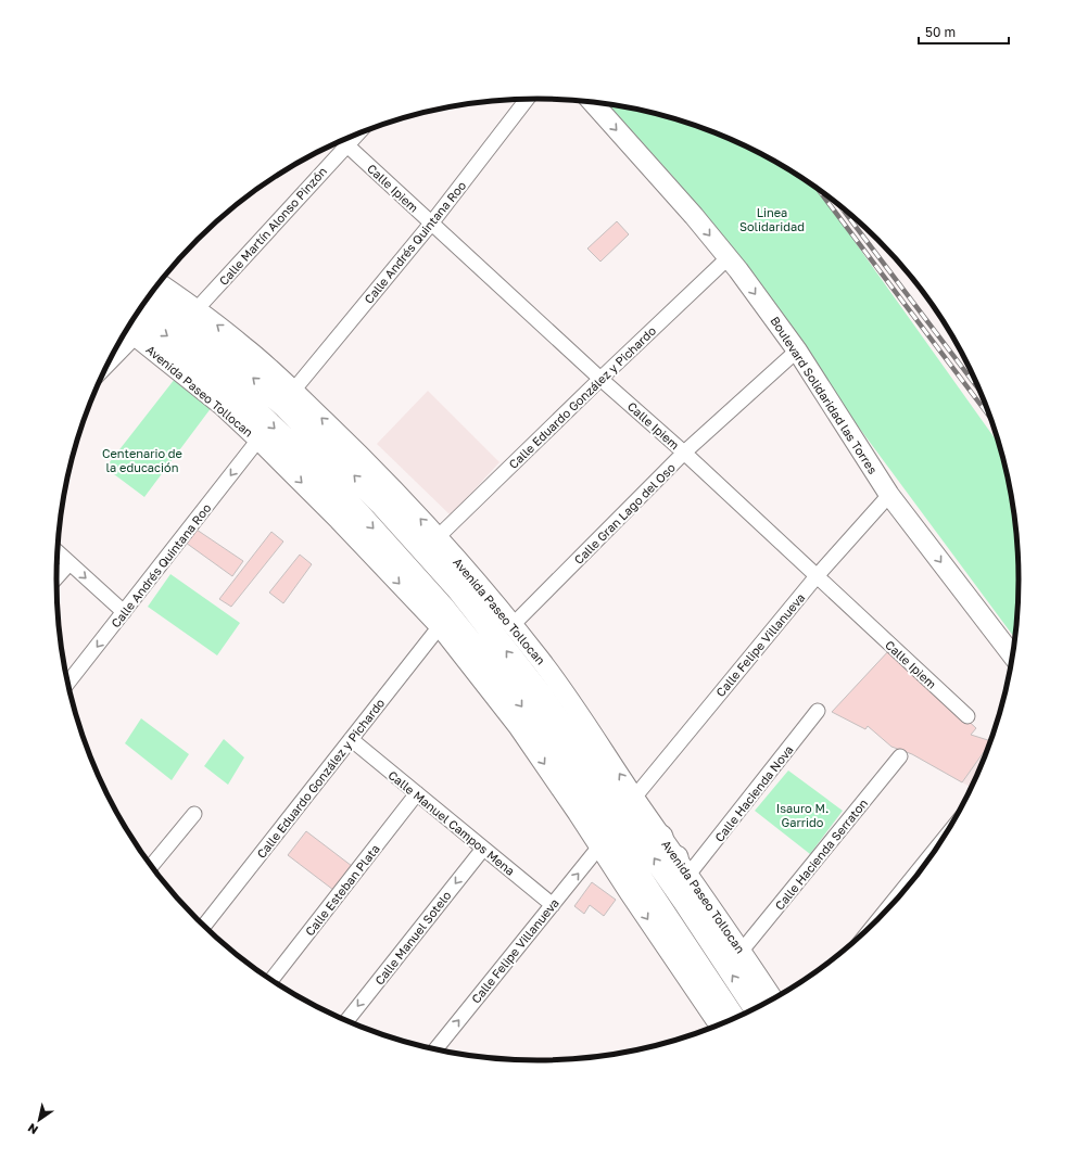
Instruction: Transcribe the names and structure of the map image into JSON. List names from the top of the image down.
{
  "streets": {
    "highway": ["Avenida Paseo Tollocan"],
    "main road": ["Boulevard Solidaridad las Torres"],
    "street": [
      "Calle Ipiem",
      "Calle Martín Alonso Pinzón",
      "Calle Andrés Quintana Roo",
      "Calle Eduardo González y Pichardo",
      "Calle Gran Lago del Oso",
      "Calle Felipe Villanueva",
      "Calle Hacienda Nova",
      "Calle Manuel Campos Mena",
      "Calle Hacienda Serraton",
      "Calle Esteban Plata",
      "Calle Manuel Sotelo"
    ]
  },
  "crossings": [
    ["Calle Ipiem", "Calle Andrés Quintana Roo"],
    ["Calle Ipiem", "Calle Eduardo González y Pichardo"],
    ["Calle Ipiem", "Calle Gran Lago del Oso"],
    ["Calle Ipiem", "Calle Felipe Villanueva"],
    ["Calle Martín Alonso Pinzón", "Avenida Paseo Tollocan"],
    ["Calle Andrés Quintana Roo", "Avenida Paseo Tollocan"],
    ["Avenida Paseo Tollocan", "Calle Eduardo González y Pichardo"],
    ["Avenida Paseo Tollocan", "Calle Gran Lago del Oso"],
    ["Avenida Paseo Tollocan", "Calle Felipe Villanueva"],
    ["Avenida Paseo Tollocan", "Calle Hacienda Nova"],
    ["Avenida Paseo Tollocan", "Calle Hacienda Serraton"],
    ["Boulevard Solidaridad las Torres", "Calle Eduardo González y Pichardo"],
    ["Boulevard Solidaridad las Torres", "Calle Gran Lago del Oso"],
    ["Boulevard Solidaridad las Torres", "Calle Felipe Villanueva"],
    ["Calle Eduardo González y Pichardo", "Calle Manuel Campos Mena"],
    ["Calle Felipe Villanueva", "Calle Manuel Campos Mena"],
    ["Calle Manuel Campos Mena", "Calle Esteban Plata"],
    ["Calle Manuel Campos Mena", "Calle Manuel Sotelo"]
  ],
  "one_way": [
    "Calle Andrés Quintana Roo",
    "Boulevard Solidaridad las Torres",
    "Calle Felipe Villanueva",
    "Calle Manuel Sotelo"
  ],
  "parks": ["Linea Solidaridad", "Centenario de la educación", "Isauro M. Garrido"],
  "scale_bar": "50 m",
  "north": "bottom left"
}
